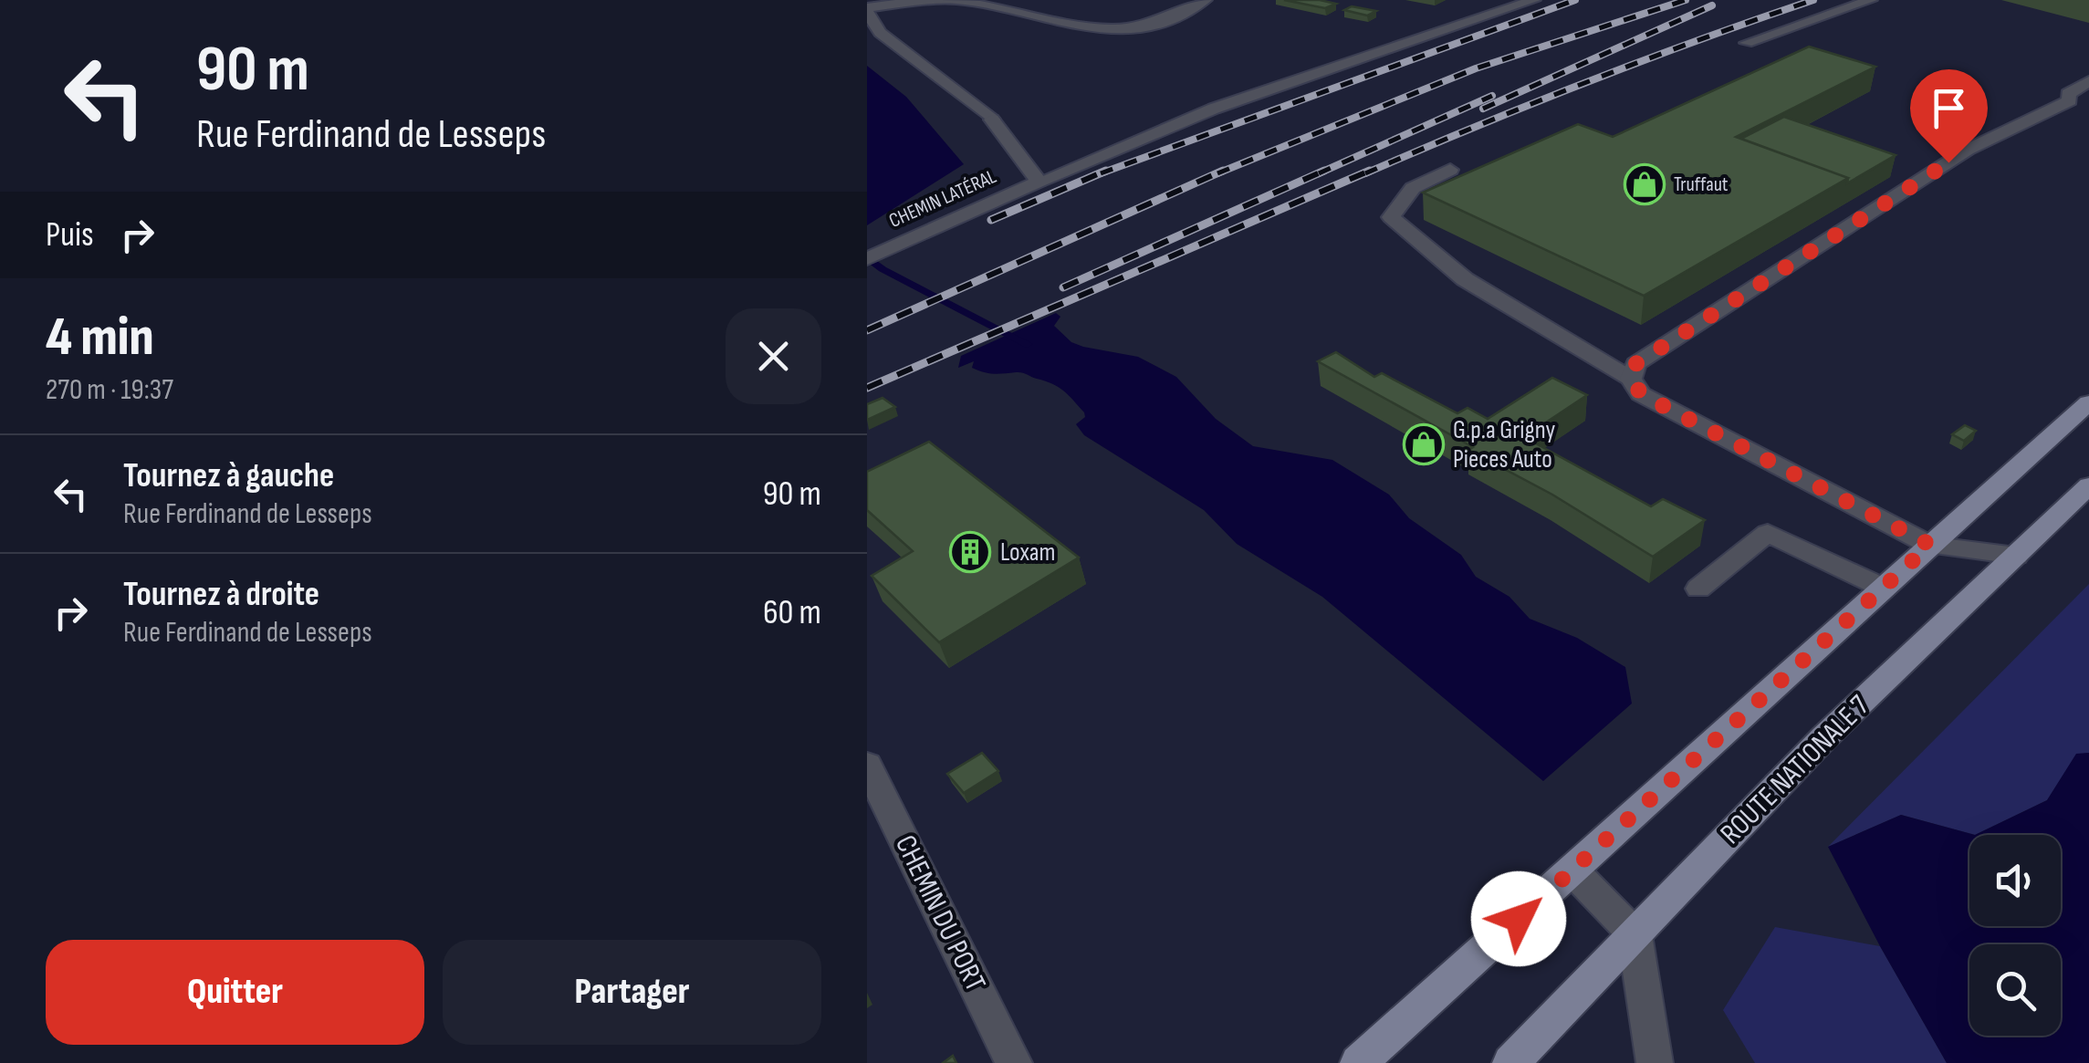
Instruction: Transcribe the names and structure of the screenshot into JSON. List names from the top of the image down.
{
  "streets": {
    "main road": ["ROUTE NATIONALE 7"],
    "street": ["CHEMIN LATÉRAL", "CHEMIN DU PORT"]
  },
  "places": {
    "shop": ["Truffaut", "G.p.a Grigny Pieces Auto"],
    "building": ["Loxam"]
  },
  "page": {
    "turn": ["90 m", "Rue Ferdinand de Lesseps"],
    "then": "Puis",
    "heading": ["4 min", "270 m · 19:37"],
    "list": [
      {
        "name": "Tournez à gauche",
        "note": "Rue Ferdinand de Lesseps",
        "value": "90 m"
      },
      {
        "name": "Tournez à droite",
        "note": "Rue Ferdinand de Lesseps",
        "value": "60 m"
      }
    ],
    "buttons": ["Quitter", "Partager"]
  }
}
